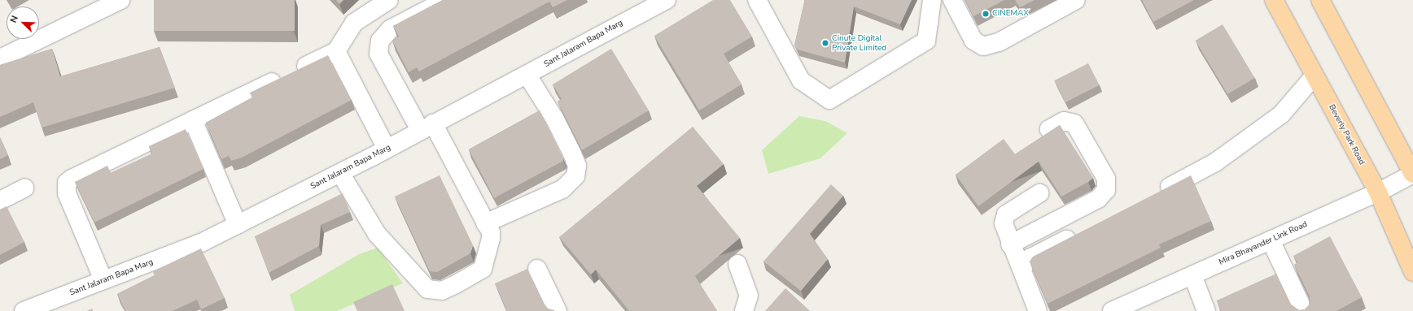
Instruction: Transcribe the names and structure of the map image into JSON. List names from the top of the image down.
{
  "streets": {
    "main road": ["Beverly Park Road"],
    "street": ["Sant Jalaram Bapa Marg", "Mira Bhayander Link Road"]
  },
  "crossings": [
    ["Beverly Park Road", "Mira Bhayander Link Road"]
  ],
  "places": ["CINEMAX", "Cinute Digital Private Limited"],
  "north": "top left"
}
